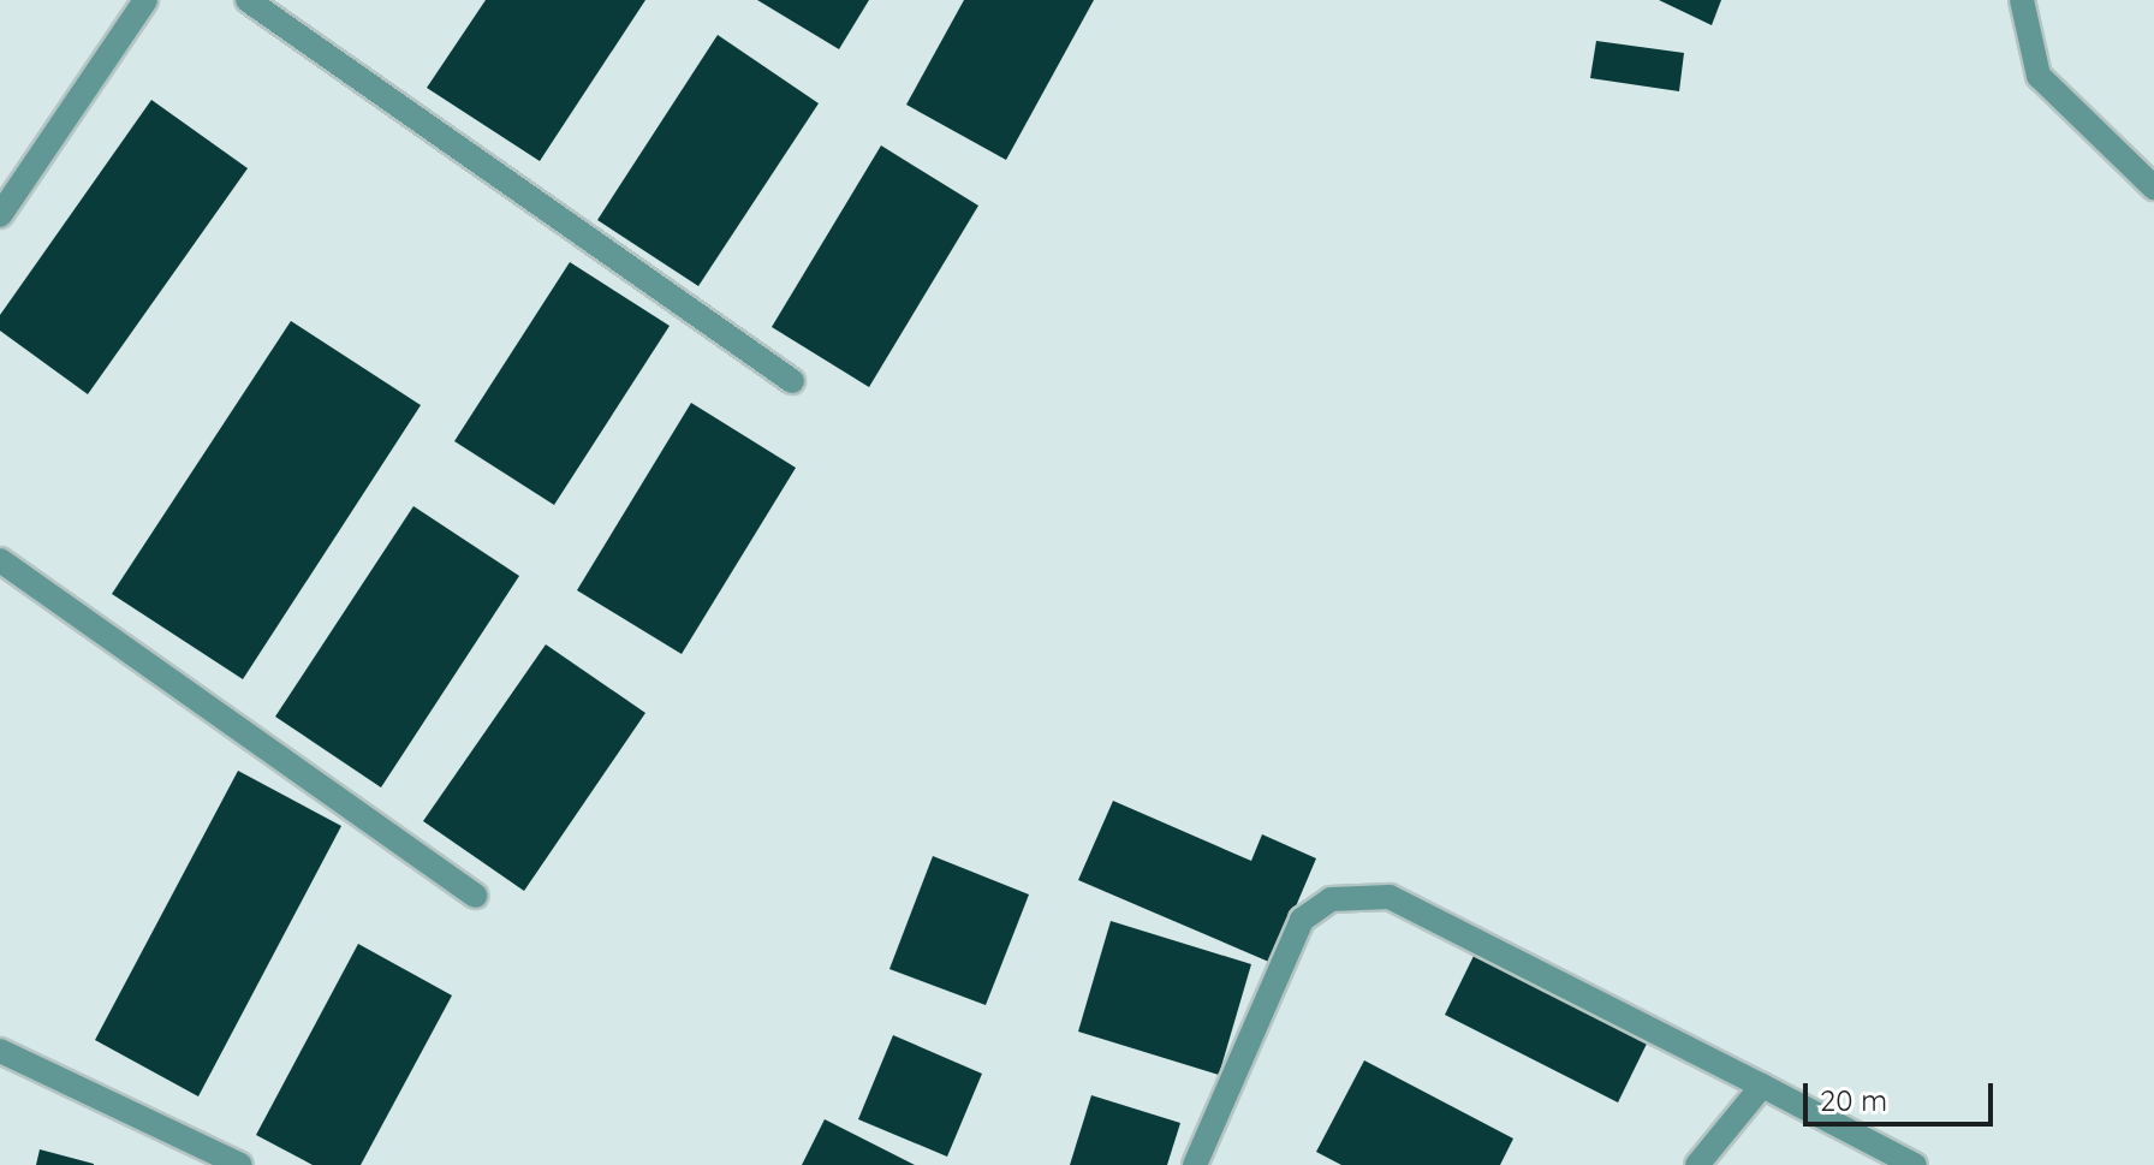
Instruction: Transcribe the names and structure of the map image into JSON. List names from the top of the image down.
{
  "scale_bar": "20 m"
}
